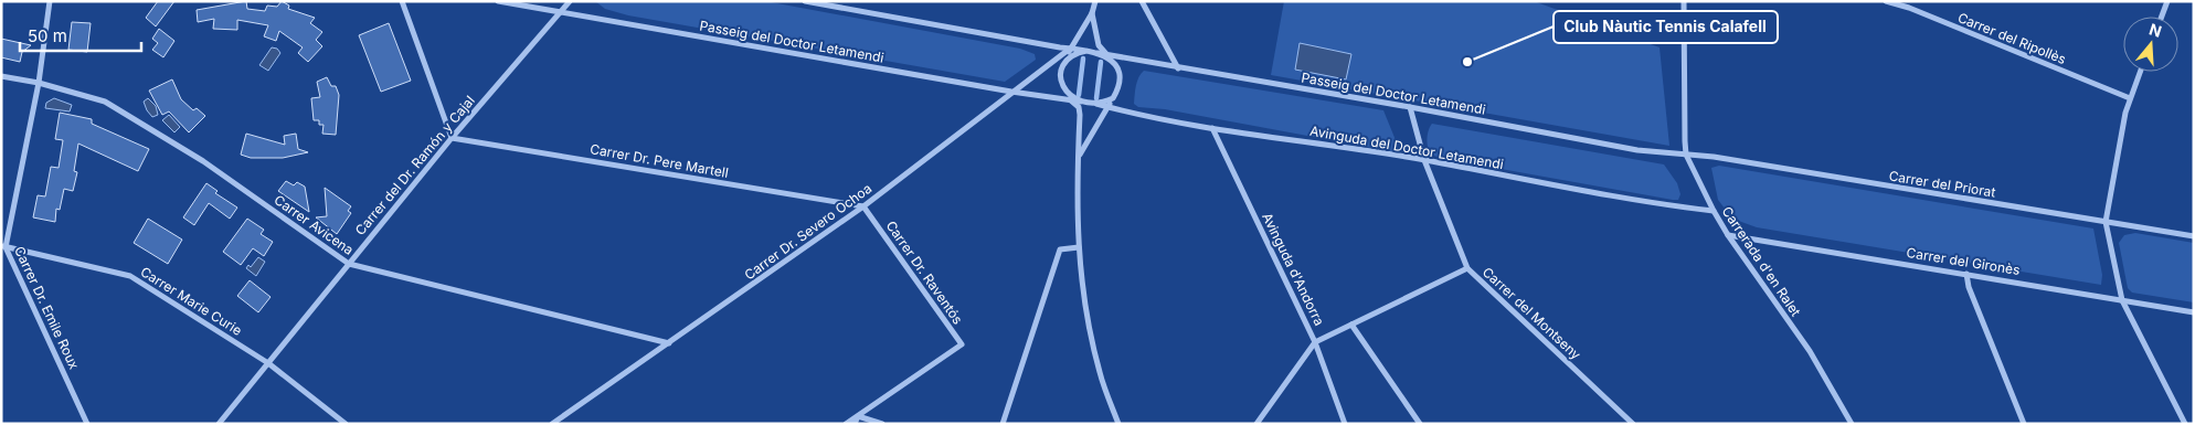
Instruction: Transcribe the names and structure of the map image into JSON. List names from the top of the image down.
{
  "streets": {
    "street": [
      "Carrer del Ripollès",
      "Passeig del Doctor Letamendi",
      "Avinguda del Doctor Letamendi",
      "Carrer Dr. Pere Martell",
      "Carrer del Dr. Ramón y Cajal",
      "Carrer del Priorat",
      "Carrer Avicena",
      "Carrer Dr. Severo Ochoa",
      "Carrerada d'en Ralet",
      "Carrer del Gironès",
      "Avinguda d'Andorra",
      "Carrer Dr. Raventós",
      "Carrer Marie Curie",
      "Carrer Dr. Emile Roux",
      "Carrer del Montseny"
    ]
  },
  "crossings": [
    ["Passeig del Doctor Letamendi", "Avinguda del Doctor Letamendi"],
    ["Passeig del Doctor Letamendi", "Carrer del Dr. Ramón y Cajal"],
    ["Passeig del Doctor Letamendi", "Carrer del Priorat"],
    ["Passeig del Doctor Letamendi", "Carrer Dr. Severo Ochoa"],
    ["Passeig del Doctor Letamendi", "Carrerada d'en Ralet"],
    ["Passeig del Doctor Letamendi", "Carrer del Montseny"],
    ["Avinguda del Doctor Letamendi", "Carrerada d'en Ralet"],
    ["Avinguda del Doctor Letamendi", "Avinguda d'Andorra"],
    ["Avinguda del Doctor Letamendi", "Carrer del Montseny"],
    ["Carrer Dr. Pere Martell", "Carrer del Dr. Ramón y Cajal"],
    ["Carrer Dr. Pere Martell", "Carrer Dr. Severo Ochoa"],
    ["Carrer Dr. Pere Martell", "Carrer Dr. Raventós"],
    ["Carrer del Dr. Ramón y Cajal", "Carrer Avicena"],
    ["Carrer del Dr. Ramón y Cajal", "Carrer Marie Curie"],
    ["Carrer del Priorat", "Carrerada d'en Ralet"],
    ["Carrer Avicena", "Carrer Dr. Severo Ochoa"],
    ["Carrer Avicena", "Carrer Dr. Emile Roux"],
    ["Carrer Dr. Severo Ochoa", "Carrer Dr. Raventós"],
    ["Carrerada d'en Ralet", "Carrer del Gironès"],
    ["Carrer Marie Curie", "Carrer Dr. Emile Roux"]
  ],
  "places": ["Club Nàutic Tennis Calafell"],
  "scale_bar": "50 m",
  "north": "top"
}
